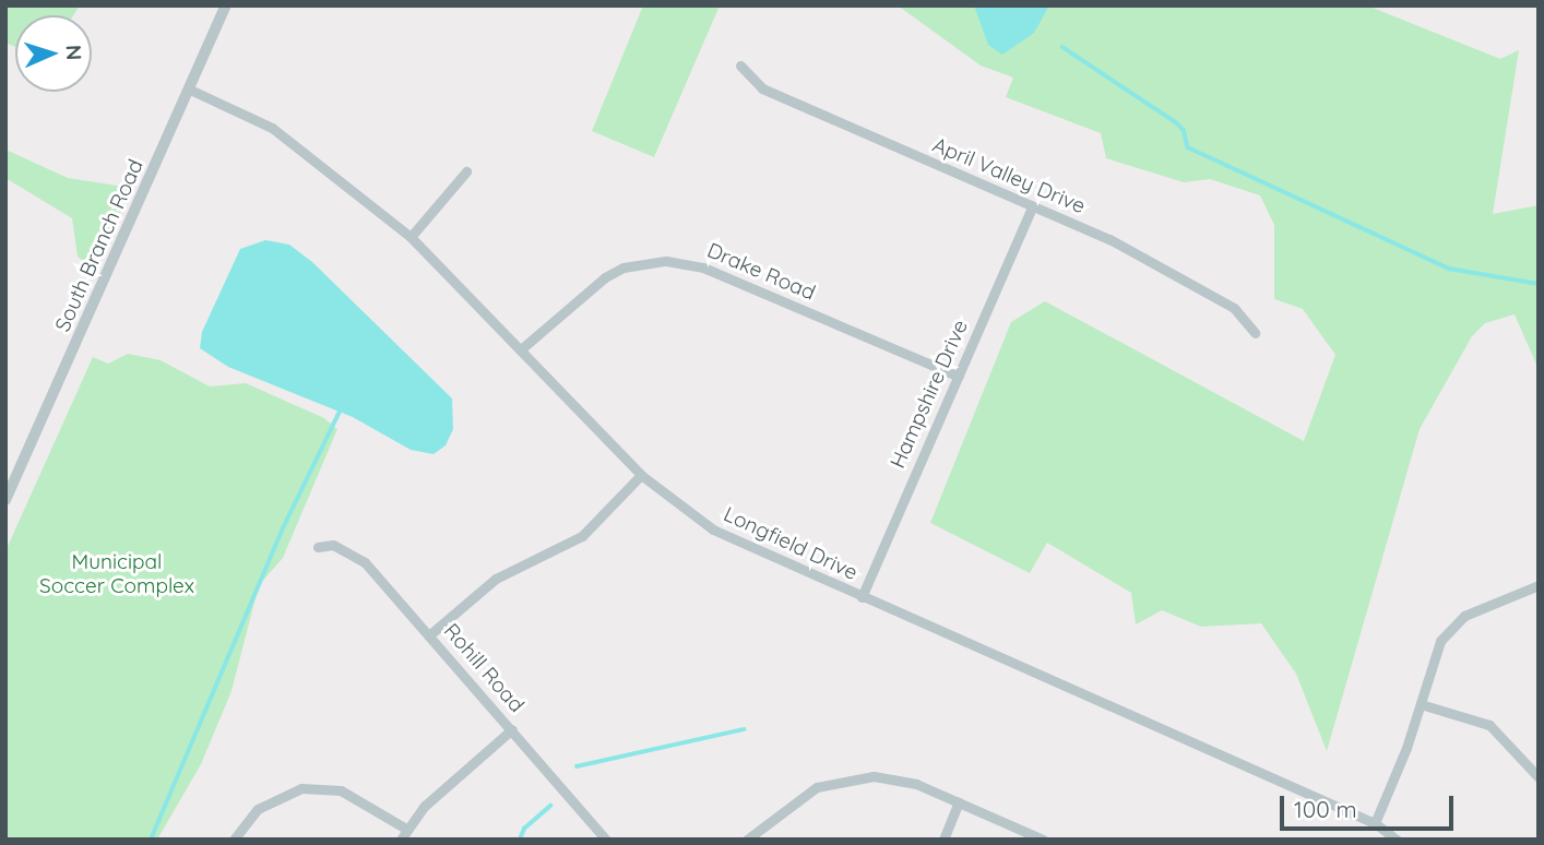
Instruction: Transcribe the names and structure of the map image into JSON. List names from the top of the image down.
{
  "streets": {
    "street": [
      "April Valley Drive",
      "South Branch Road",
      "Drake Road",
      "Hampshire Drive",
      "Longfield Drive",
      "Rohill Road"
    ]
  },
  "crossings": [
    ["April Valley Drive", "Hampshire Drive"],
    ["South Branch Road", "Longfield Drive"],
    ["Drake Road", "Hampshire Drive"],
    ["Drake Road", "Longfield Drive"],
    ["Hampshire Drive", "Longfield Drive"]
  ],
  "parks": ["Municipal Soccer Complex"],
  "scale_bar": "100 m",
  "north": "right"
}
